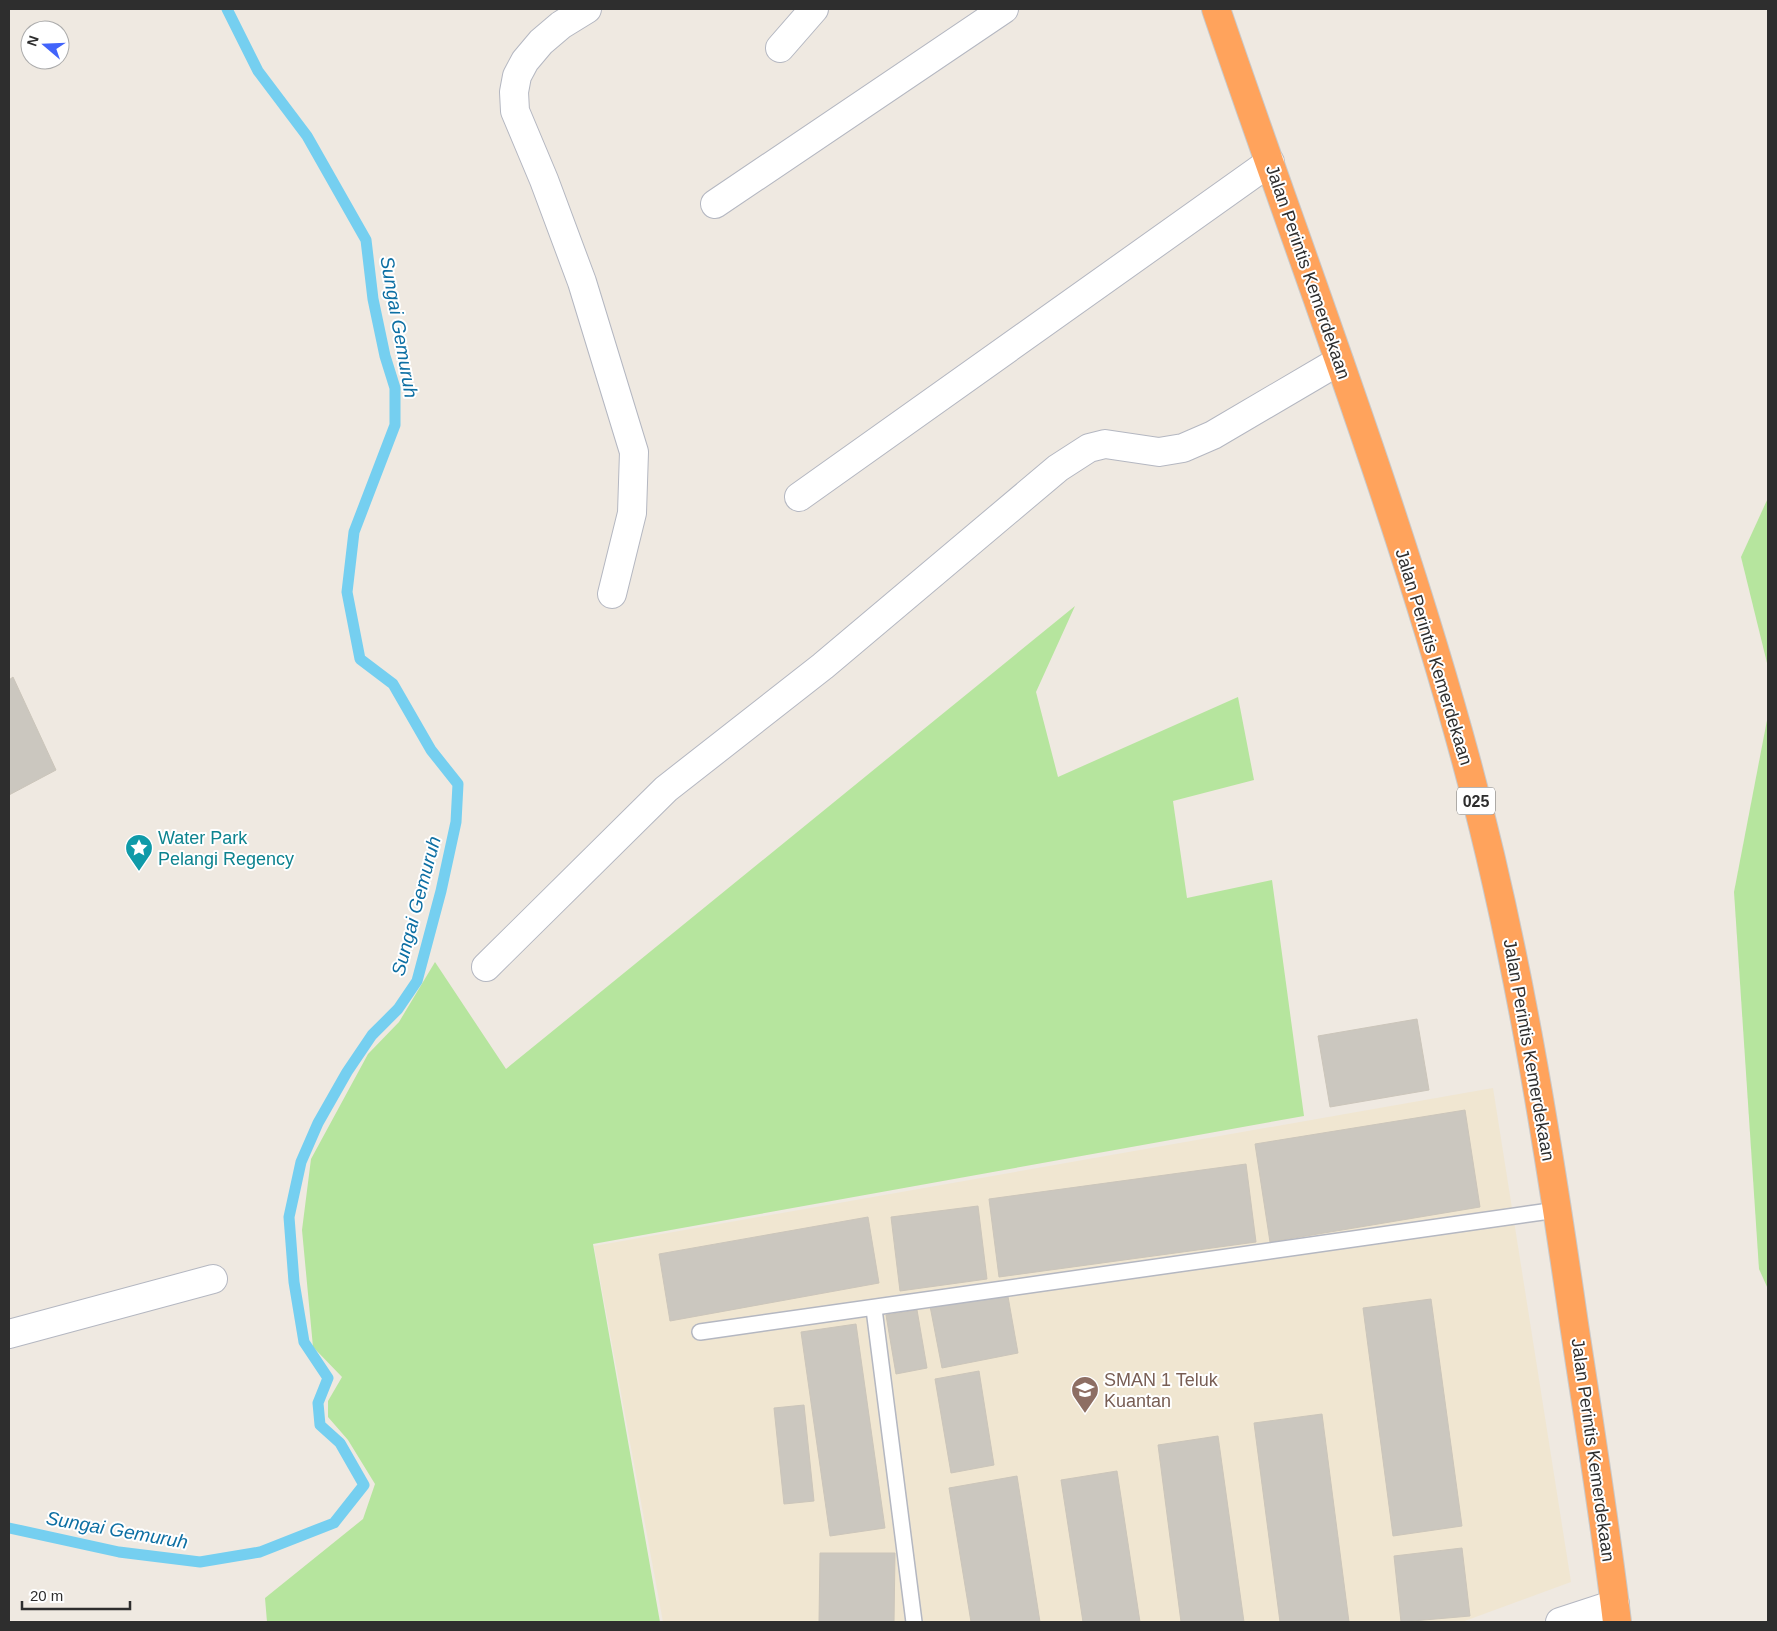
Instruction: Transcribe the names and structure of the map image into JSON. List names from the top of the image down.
{
  "streets": {
    "highway": ["Jalan Perintis Kemerdekaan", "025"]
  },
  "water": ["Sungai Gemuruh"],
  "places": {
    "place": ["Water Park Pelangi Regency"],
    "school or university": ["SMAN 1 Teluk Kuantan"]
  },
  "scale_bar": "20 m",
  "north": "left"
}
